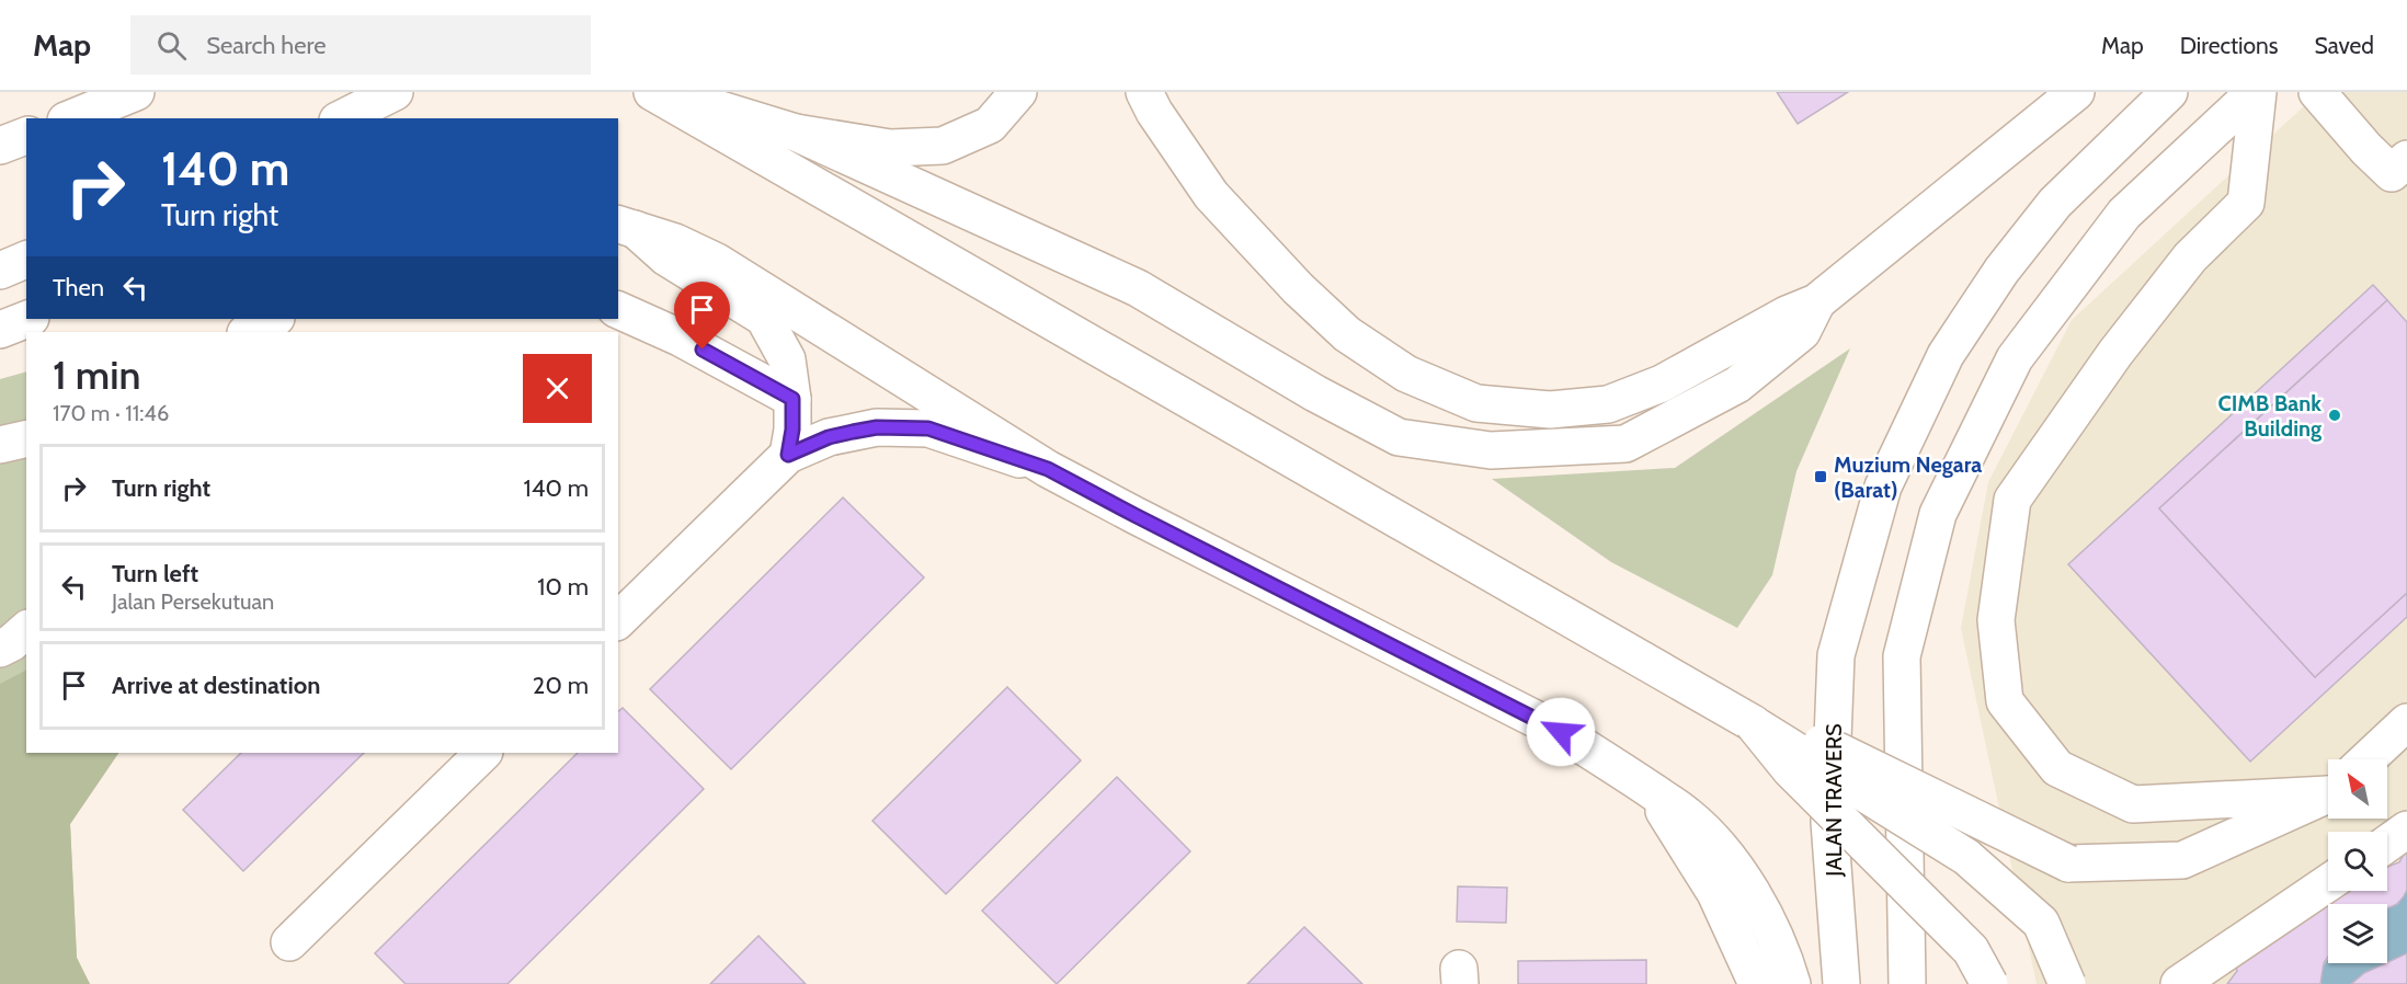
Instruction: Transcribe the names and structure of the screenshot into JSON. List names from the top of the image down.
{
  "streets": {
    "main road": ["JALAN TRAVERS"]
  },
  "places": {
    "other": ["CIMB Bank Building"],
    "transit": ["Muzium Negara (Barat)"]
  },
  "north": "top left",
  "page": {
    "header": "Map",
    "search": "Search here",
    "nav": ["Map", "Directions", "Saved"],
    "turn": ["140 m", "Turn right"],
    "then": "Then",
    "heading": ["1 min", "170 m · 11:46"],
    "list": [
      {
        "name": "Turn right",
        "value": "140 m"
      },
      {
        "name": "Turn left",
        "note": "Jalan Persekutuan",
        "value": "10 m"
      },
      {
        "name": "Arrive at destination",
        "value": "20 m"
      }
    ]
  }
}
